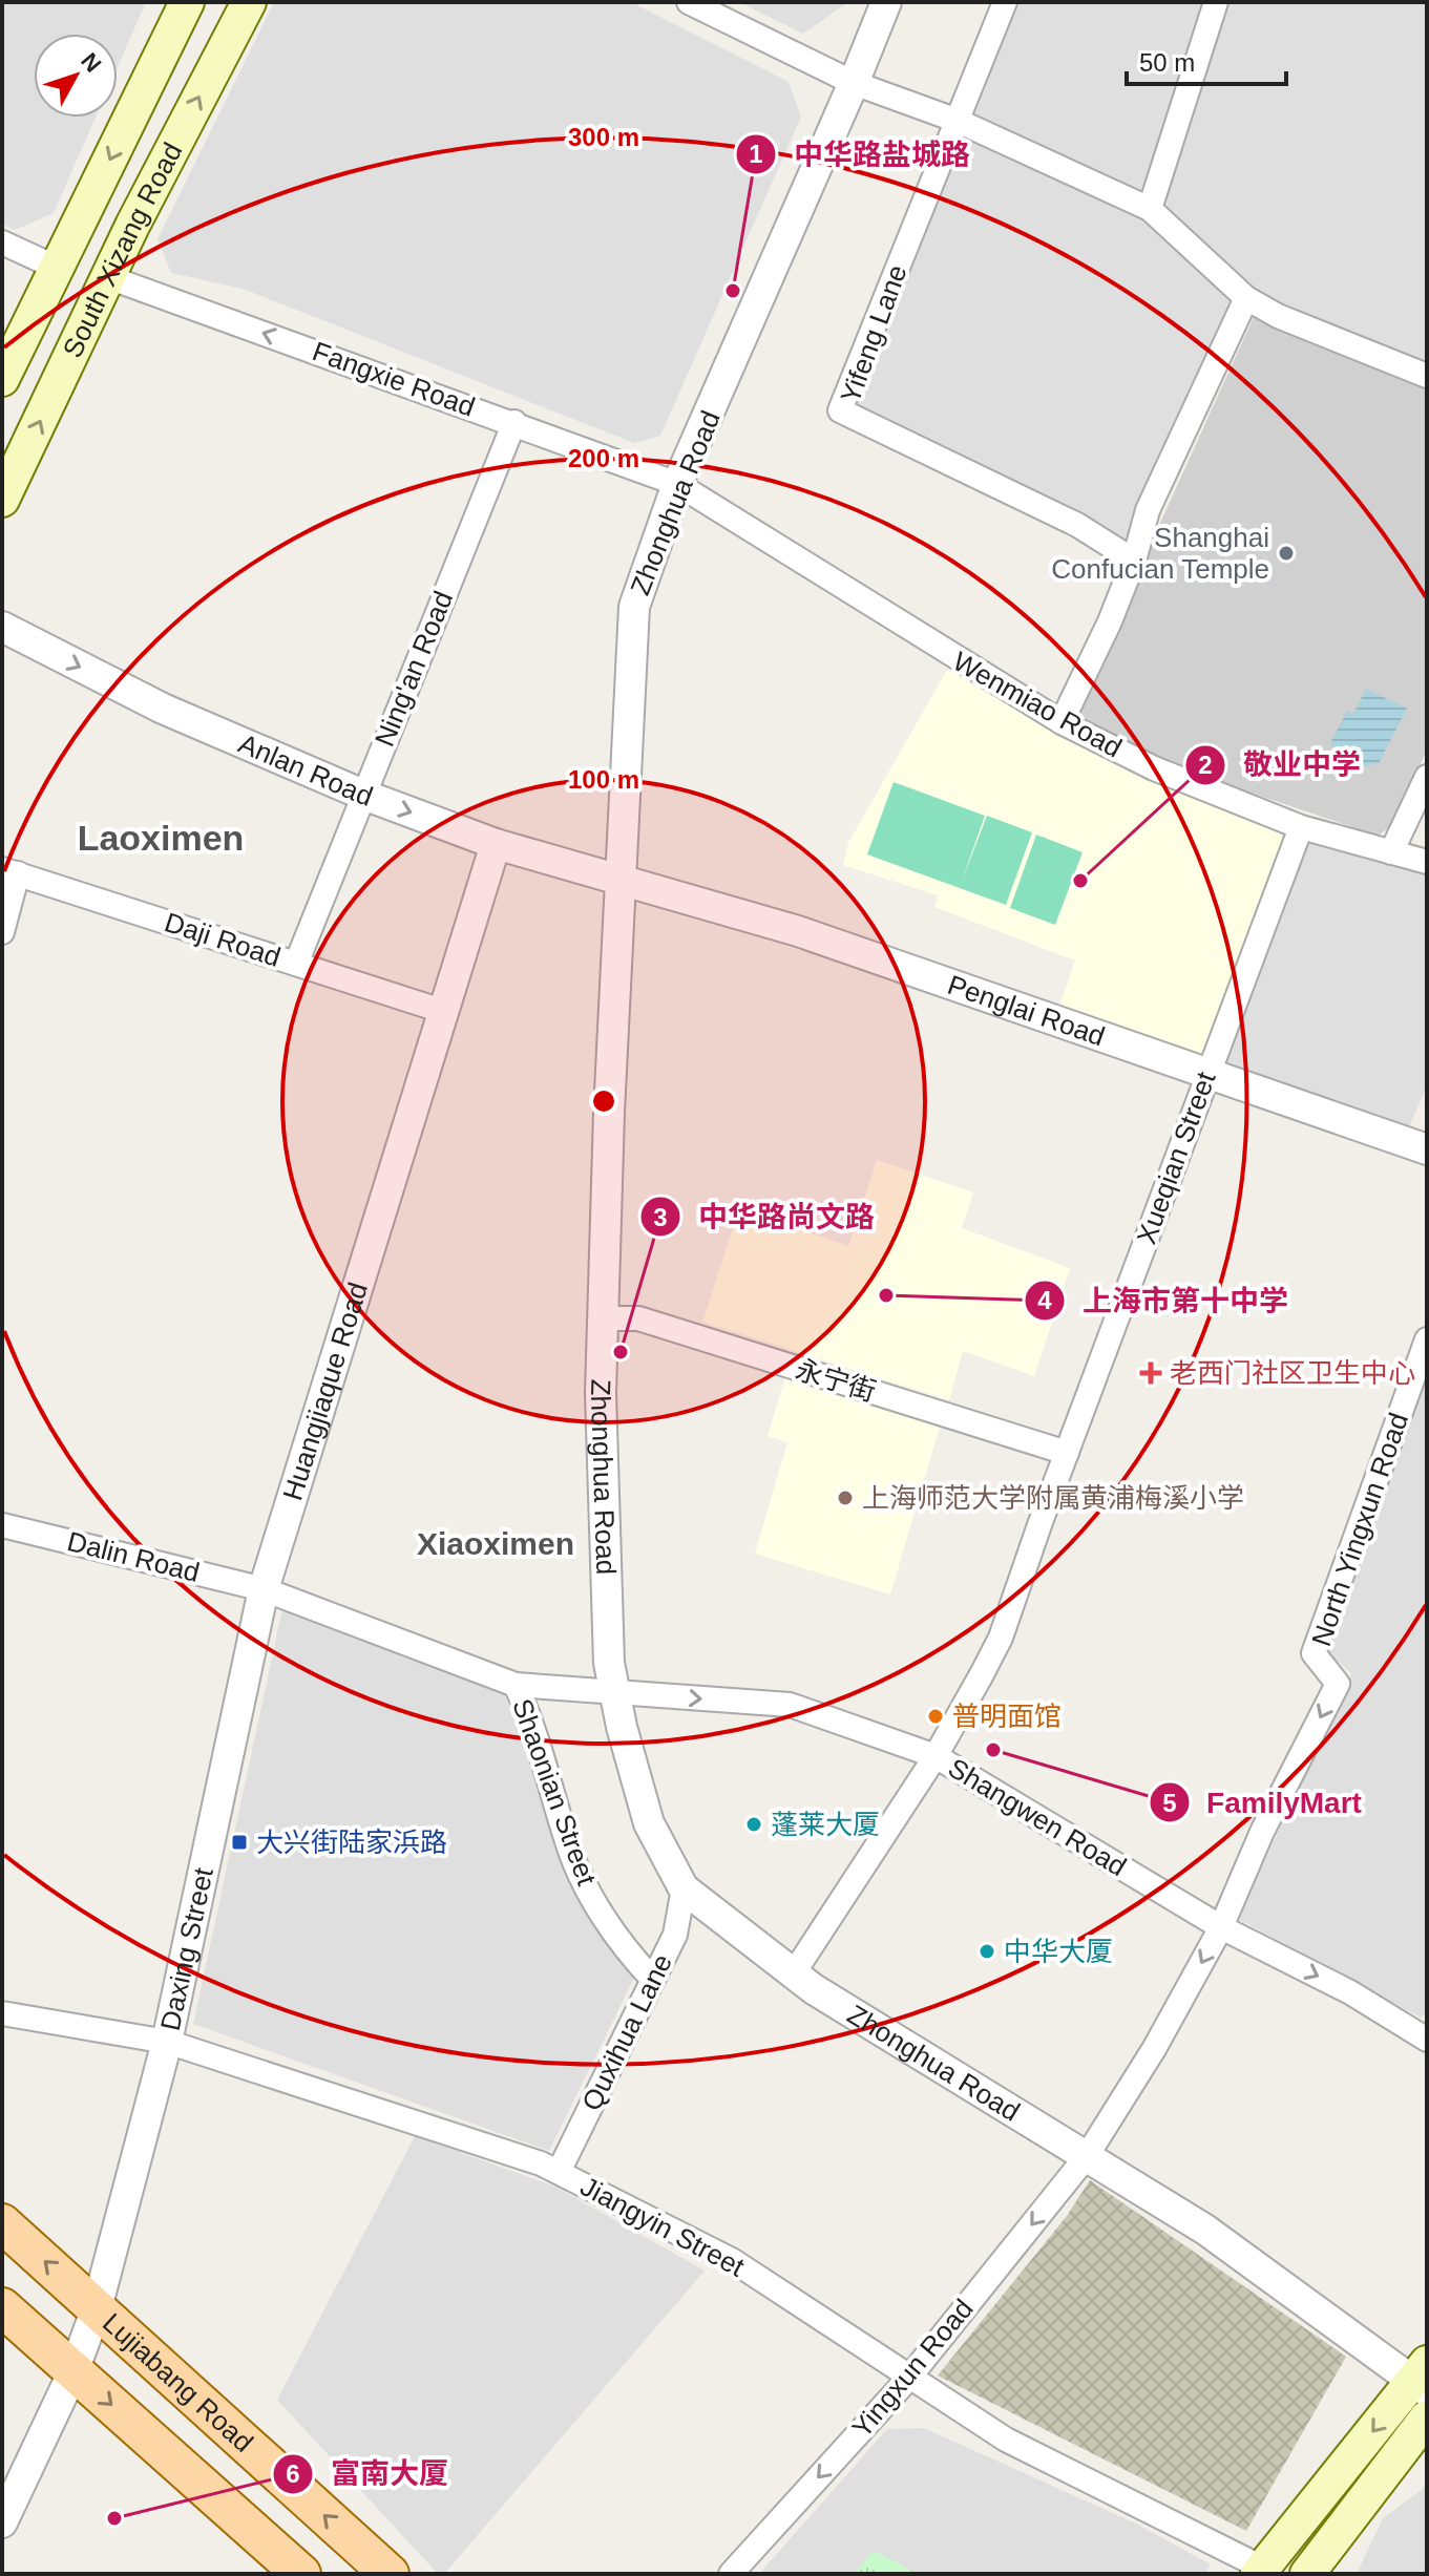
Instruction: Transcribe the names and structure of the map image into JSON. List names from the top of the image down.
{
  "streets": {
    "main road": ["South Xizang Road", "Lujiabang Road"],
    "street": [
      "Yifeng Lane",
      "Fangxie Road",
      "Zhonghua Road",
      "Ning'an Road",
      "Wenmiao Road",
      "Anlan Road",
      "Daji Road",
      "Penglai Road",
      "Xueqian Street",
      "永宁街",
      "Huangjiaque Road",
      "North Yingxun Road",
      "Dalin Road",
      "Shaonian Street",
      "Shangwen Road",
      "Daxing Street",
      "Quxihua Lane",
      "Jiangyin Street",
      "Yingxun Road"
    ]
  },
  "crossings": [
    ["South Xizang Road", "Fangxie Road"],
    ["Fangxie Road", "Zhonghua Road"],
    ["Fangxie Road", "Ning'an Road"],
    ["Fangxie Road", "Wenmiao Road"],
    ["Zhonghua Road", "Wenmiao Road"],
    ["Zhonghua Road", "Anlan Road"],
    ["Zhonghua Road", "Penglai Road"],
    ["Zhonghua Road", "Xueqian Street"],
    ["Zhonghua Road", "永宁街"],
    ["Zhonghua Road", "North Yingxun Road"],
    ["Zhonghua Road", "Shangwen Road"],
    ["Zhonghua Road", "Quxihua Lane"],
    ["Zhonghua Road", "Yingxun Road"],
    ["Ning'an Road", "Anlan Road"],
    ["Ning'an Road", "Daji Road"],
    ["Wenmiao Road", "Xueqian Street"],
    ["Anlan Road", "Penglai Road"],
    ["Anlan Road", "Huangjiaque Road"],
    ["Daji Road", "Huangjiaque Road"],
    ["Penglai Road", "Xueqian Street"],
    ["Xueqian Street", "永宁街"],
    ["Xueqian Street", "Shangwen Road"],
    ["Huangjiaque Road", "Dalin Road"],
    ["Huangjiaque Road", "Daxing Street"],
    ["North Yingxun Road", "Shangwen Road"],
    ["North Yingxun Road", "Yingxun Road"],
    ["Dalin Road", "Daxing Street"],
    ["Shaonian Street", "Quxihua Lane"],
    ["Daxing Street", "Jiangyin Street"],
    ["Daxing Street", "Lujiabang Road"],
    ["Quxihua Lane", "Jiangyin Street"],
    ["Jiangyin Street", "Yingxun Road"]
  ],
  "one_way": [
    "Fangxie Road",
    "Anlan Road",
    "North Yingxun Road",
    "Shangwen Road",
    "Yingxun Road"
  ],
  "districts": ["Laoximen", "Xiaoximen"],
  "places": {
    "other": [
      "中华路盐城路",
      "Shanghai Confucian Temple",
      "敬业中学",
      "上海市第十中学",
      "中华路尚文路",
      "上海师范大学附属黄浦梅溪小学",
      "普明面馆",
      "FamilyMart",
      "蓬莱大厦",
      "中华大厦",
      "富南大厦"
    ],
    "health": ["老西门社区卫生中心"],
    "transit": ["大兴街陆家浜路"]
  },
  "scale_bar": "50 m",
  "north": "top right",
  "rings": ["300 m", "200 m", "100 m"]
}
